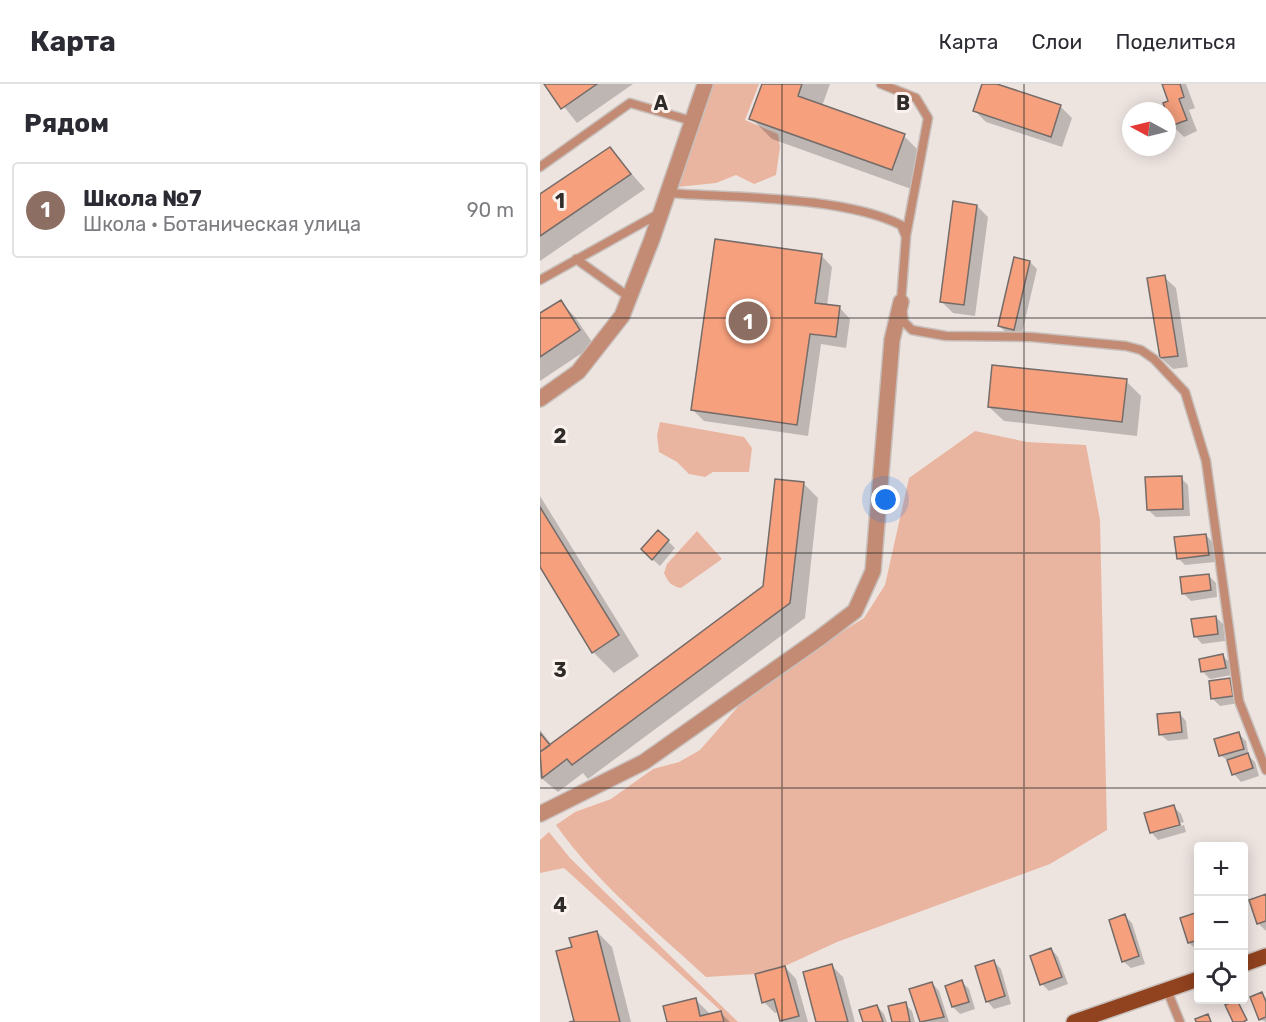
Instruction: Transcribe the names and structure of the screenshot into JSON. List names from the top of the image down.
{
  "north": "left",
  "page": {
    "header": "Карта",
    "nav": ["Карта", "Слои", "Поделиться"],
    "heading": "Рядом",
    "list": [
      {
        "mark": "1",
        "name": "Школа №7",
        "note": "Школа · Ботаническая улица",
        "value": "90 m"
      }
    ],
    "pins": "1",
    "map_buttons": ["+", "−"]
  },
  "grid": {
    "columns": ["A", "B"],
    "rows": [
      "1",
      "2",
      "3",
      "4"
    ]
  }
}
